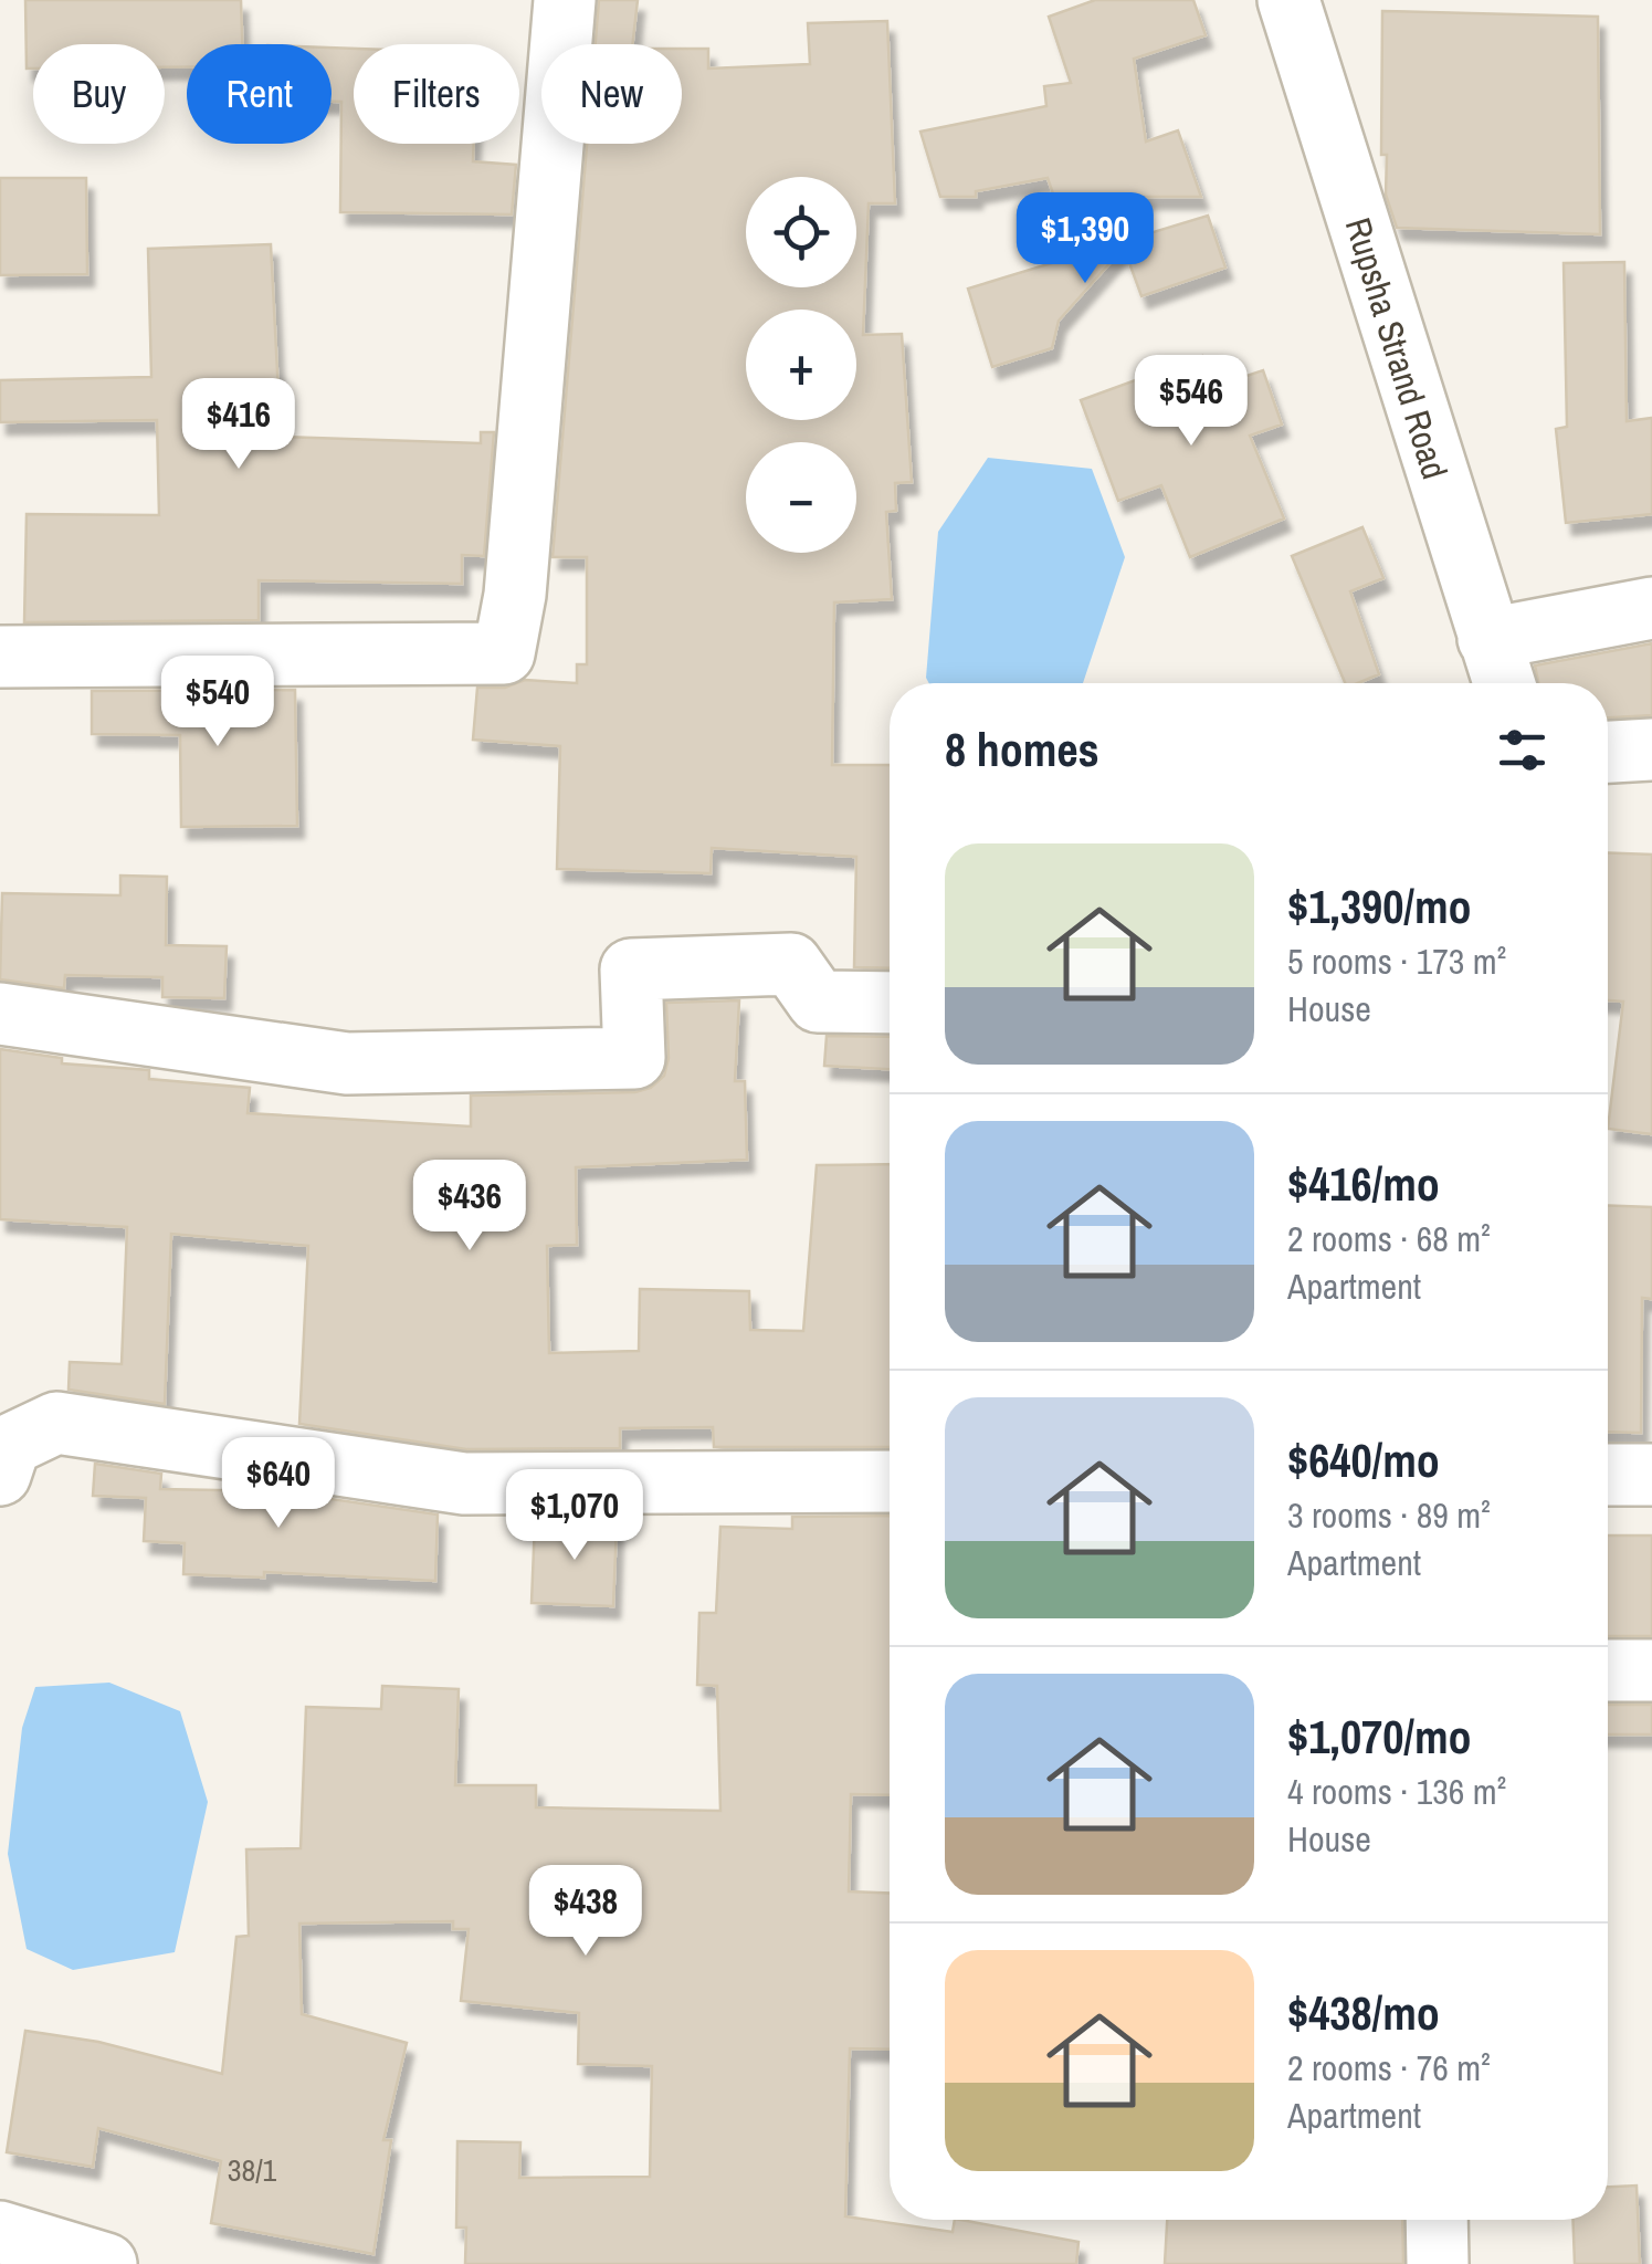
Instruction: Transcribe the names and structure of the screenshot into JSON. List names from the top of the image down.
{
  "streets": {
    "street": ["Rupsha Strand Road"]
  },
  "house_numbers": ["38/1"],
  "page": {
    "chip": [
      "Buy",
      "Rent",
      "Filters",
      "New"
    ],
    "map_buttons": ["+", "−"],
    "price": [
      "$1,390",
      "$546",
      "$416",
      "$540",
      "$436",
      "$640",
      "$1,070",
      "$438"
    ],
    "heading": "8 homes",
    "list": [
      {
        "name": "$1,390/mo",
        "note": "5 rooms · 173 m² · House"
      },
      {
        "name": "$416/mo",
        "note": "2 rooms · 68 m² · Apartment"
      },
      {
        "name": "$640/mo",
        "note": "3 rooms · 89 m² · Apartment"
      },
      {
        "name": "$1,070/mo",
        "note": "4 rooms · 136 m² · House"
      },
      {
        "name": "$438/mo",
        "note": "2 rooms · 76 m² · Apartment"
      }
    ]
  }
}
